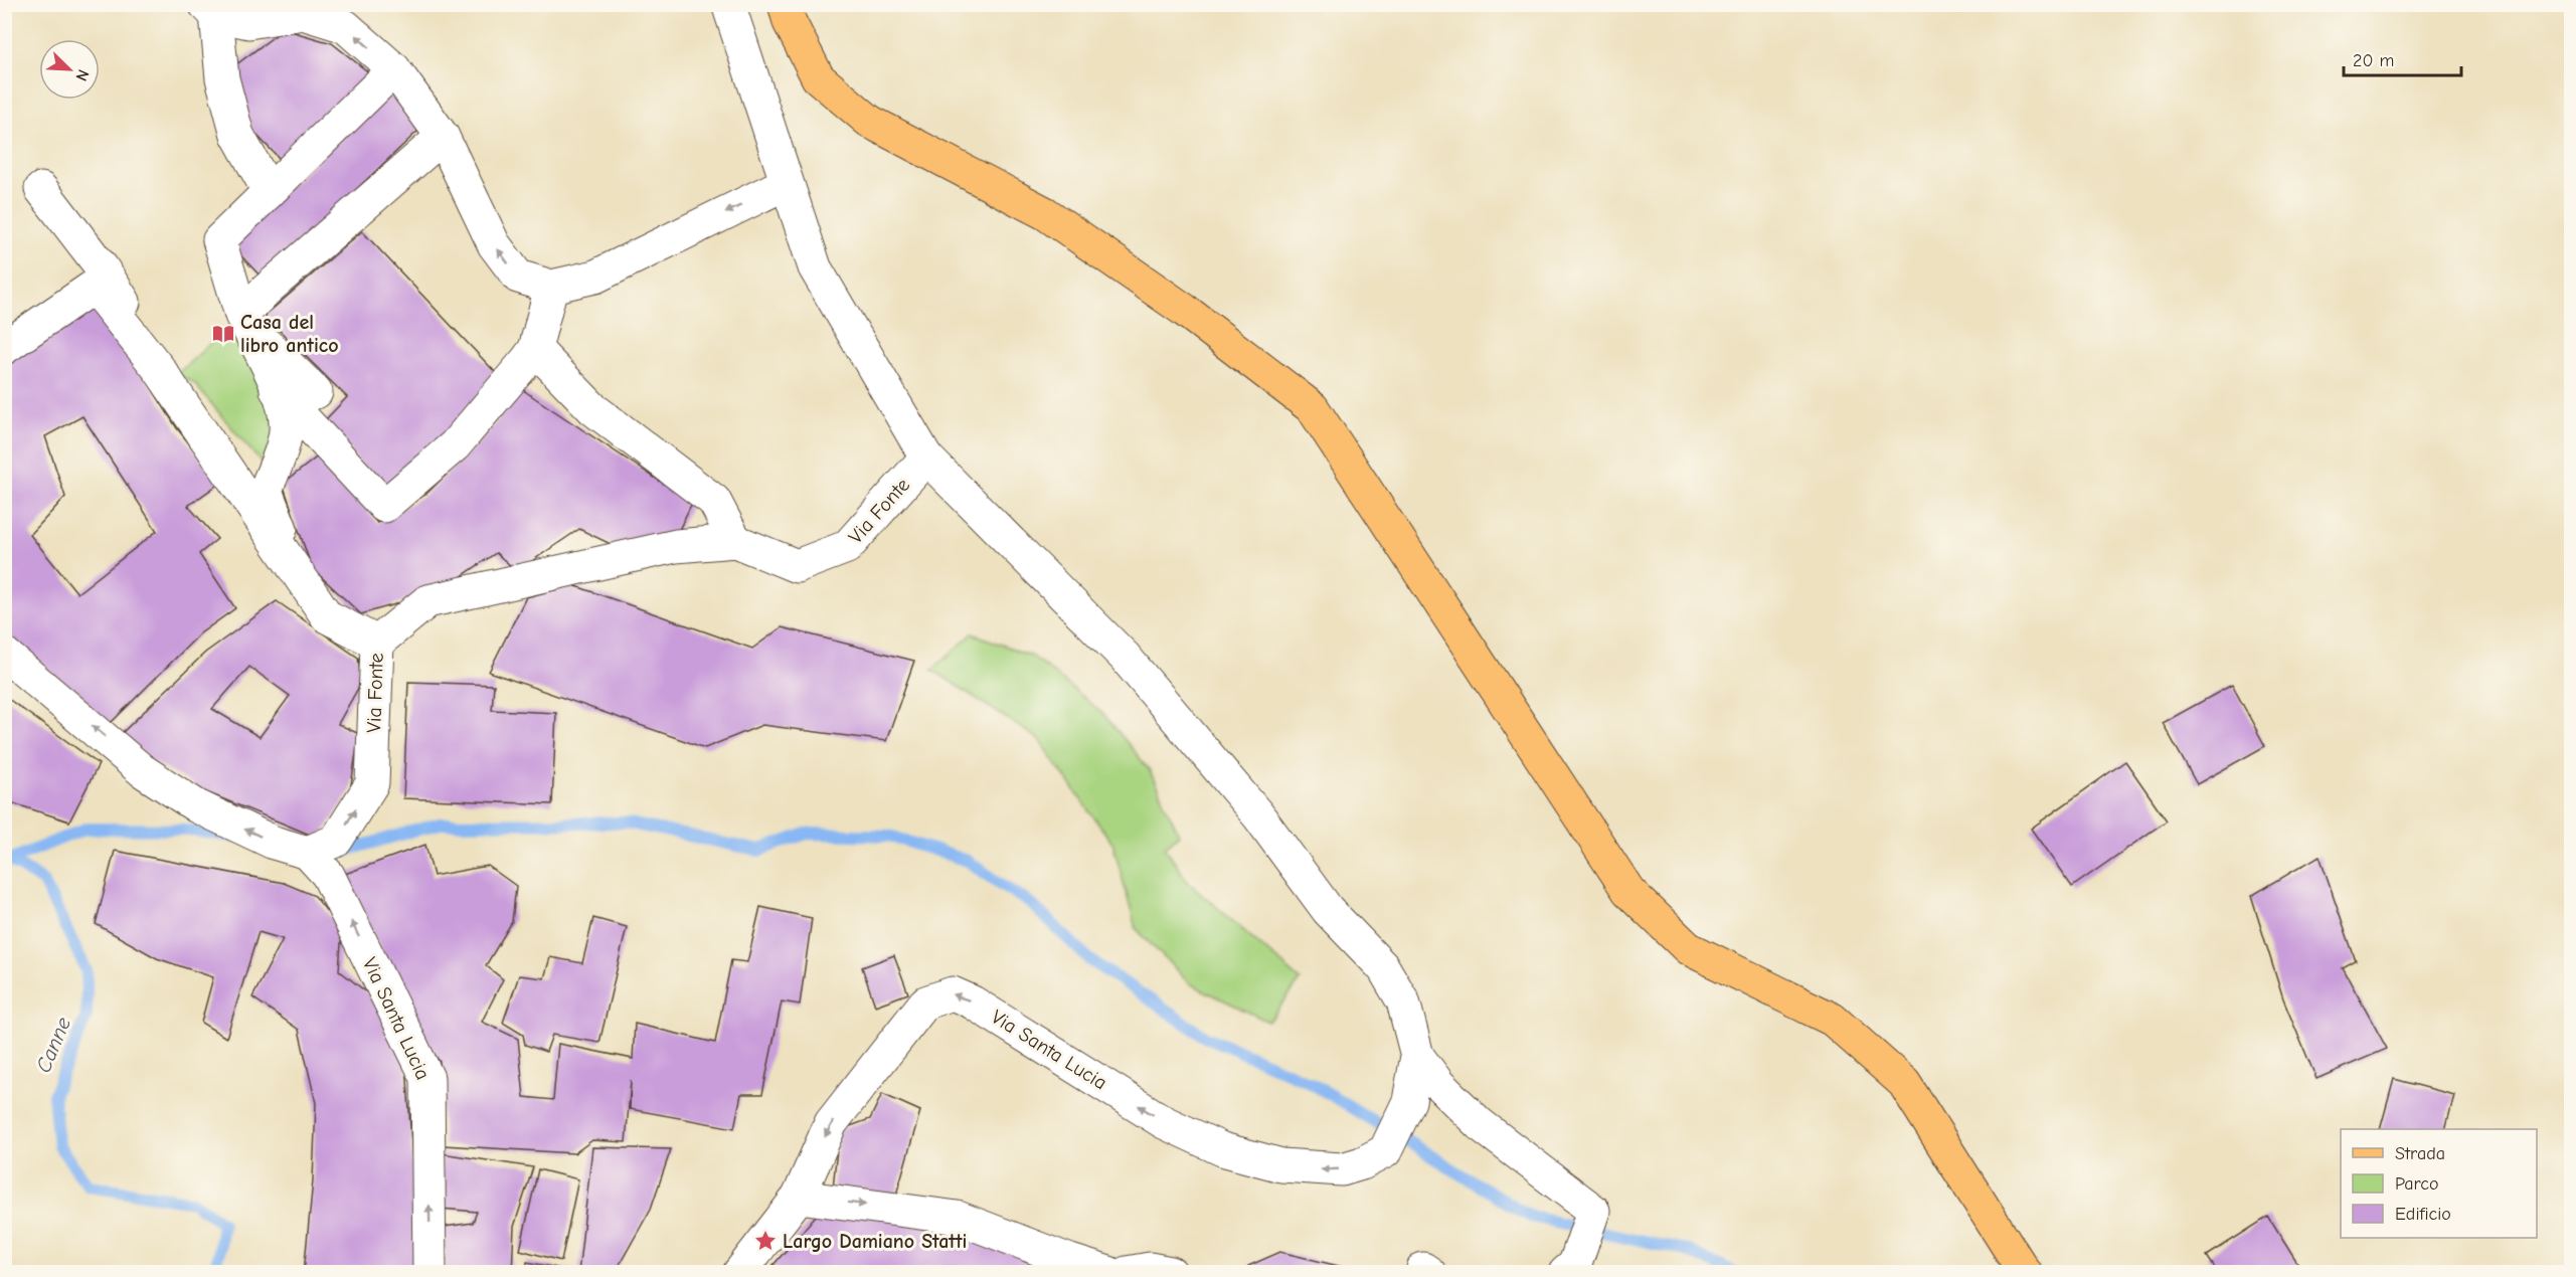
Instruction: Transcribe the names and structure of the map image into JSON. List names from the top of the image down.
{
  "streets": {
    "street": ["Via Fonte", "Via Santa Lucia"]
  },
  "crossings": [
    ["Via Fonte", "Via Santa Lucia"]
  ],
  "water": ["Canne"],
  "places": {
    "library": ["Casa del libro antico"],
    "place": ["Largo Damiano Statti"]
  },
  "legend": ["Strada", "Parco", "Edificio"],
  "scale_bar": "20 m",
  "north": "bottom right"
}
